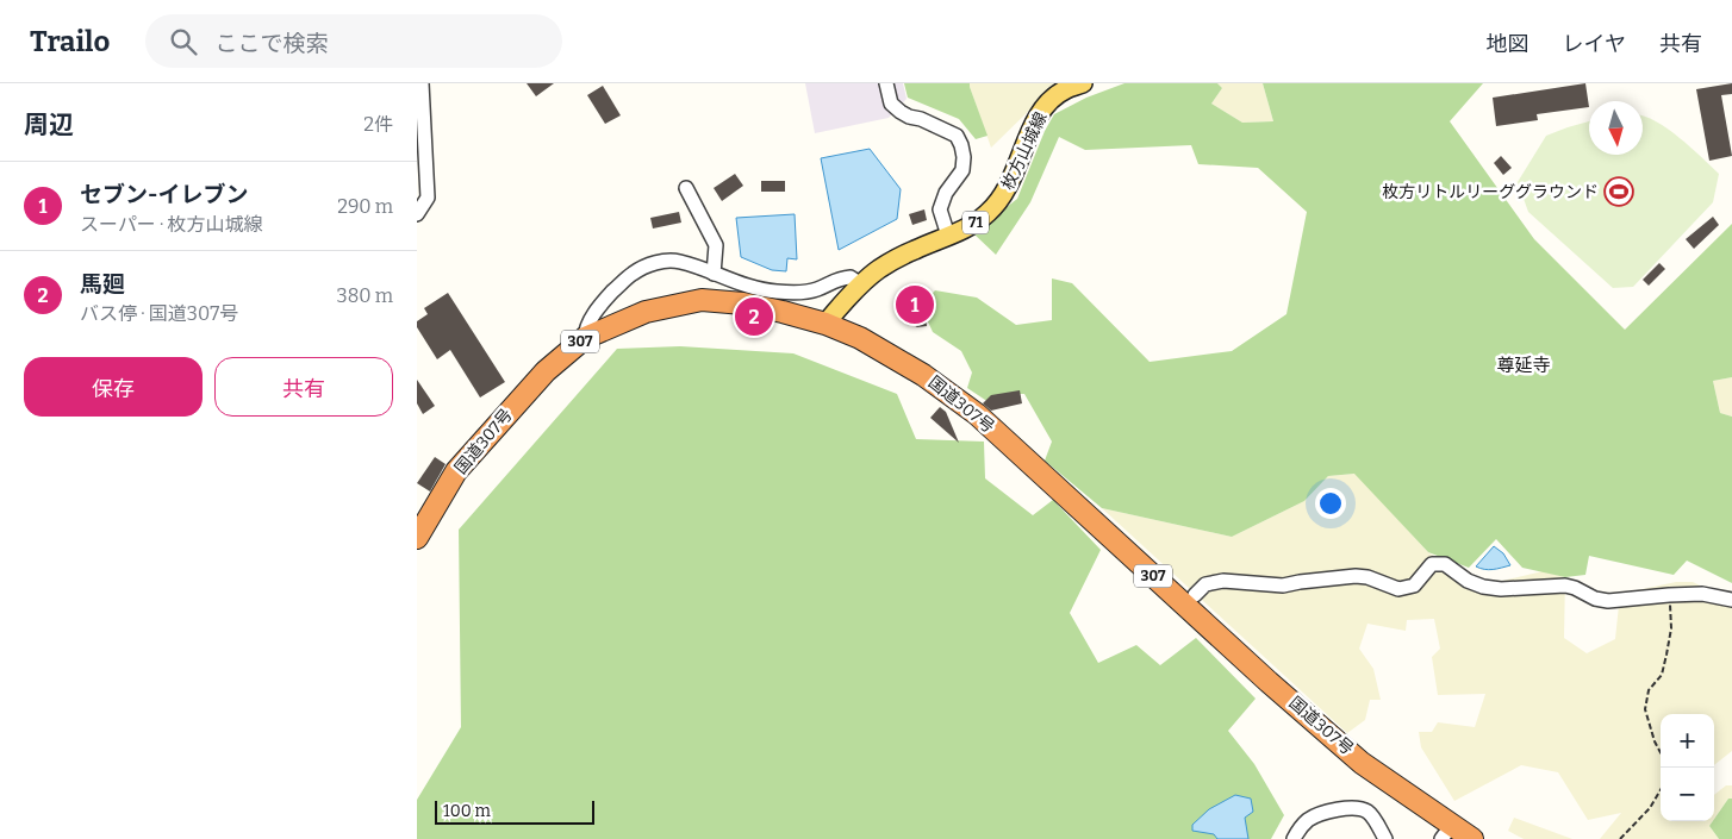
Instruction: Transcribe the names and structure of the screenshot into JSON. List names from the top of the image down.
{
  "streets": {
    "highway": ["307", "国道307号"],
    "main road": ["枚方山城線", "71"]
  },
  "crossings": [
    ["枚方山城線", "国道307号"]
  ],
  "districts": ["尊延寺"],
  "places": {
    "sports": ["枚方リトルリーググラウンド"]
  },
  "scale_bar": "100 m",
  "north": "bottom",
  "page": {
    "header": "Trailo",
    "search": "ここで検索",
    "nav": ["地図", "レイヤ", "共有"],
    "heading": ["周辺", "2件"],
    "list": [
      {
        "mark": "1",
        "name": "セブン-イレブン",
        "note": "スーパー · 枚方山城線",
        "value": "290 m"
      },
      {
        "mark": "2",
        "name": "馬廻",
        "note": "バス停 · 国道307号",
        "value": "380 m"
      }
    ],
    "pins": ["1", "2"],
    "buttons": ["保存", "共有"],
    "map_buttons": ["+", "−"],
    "scale": "100 m"
  }
}
